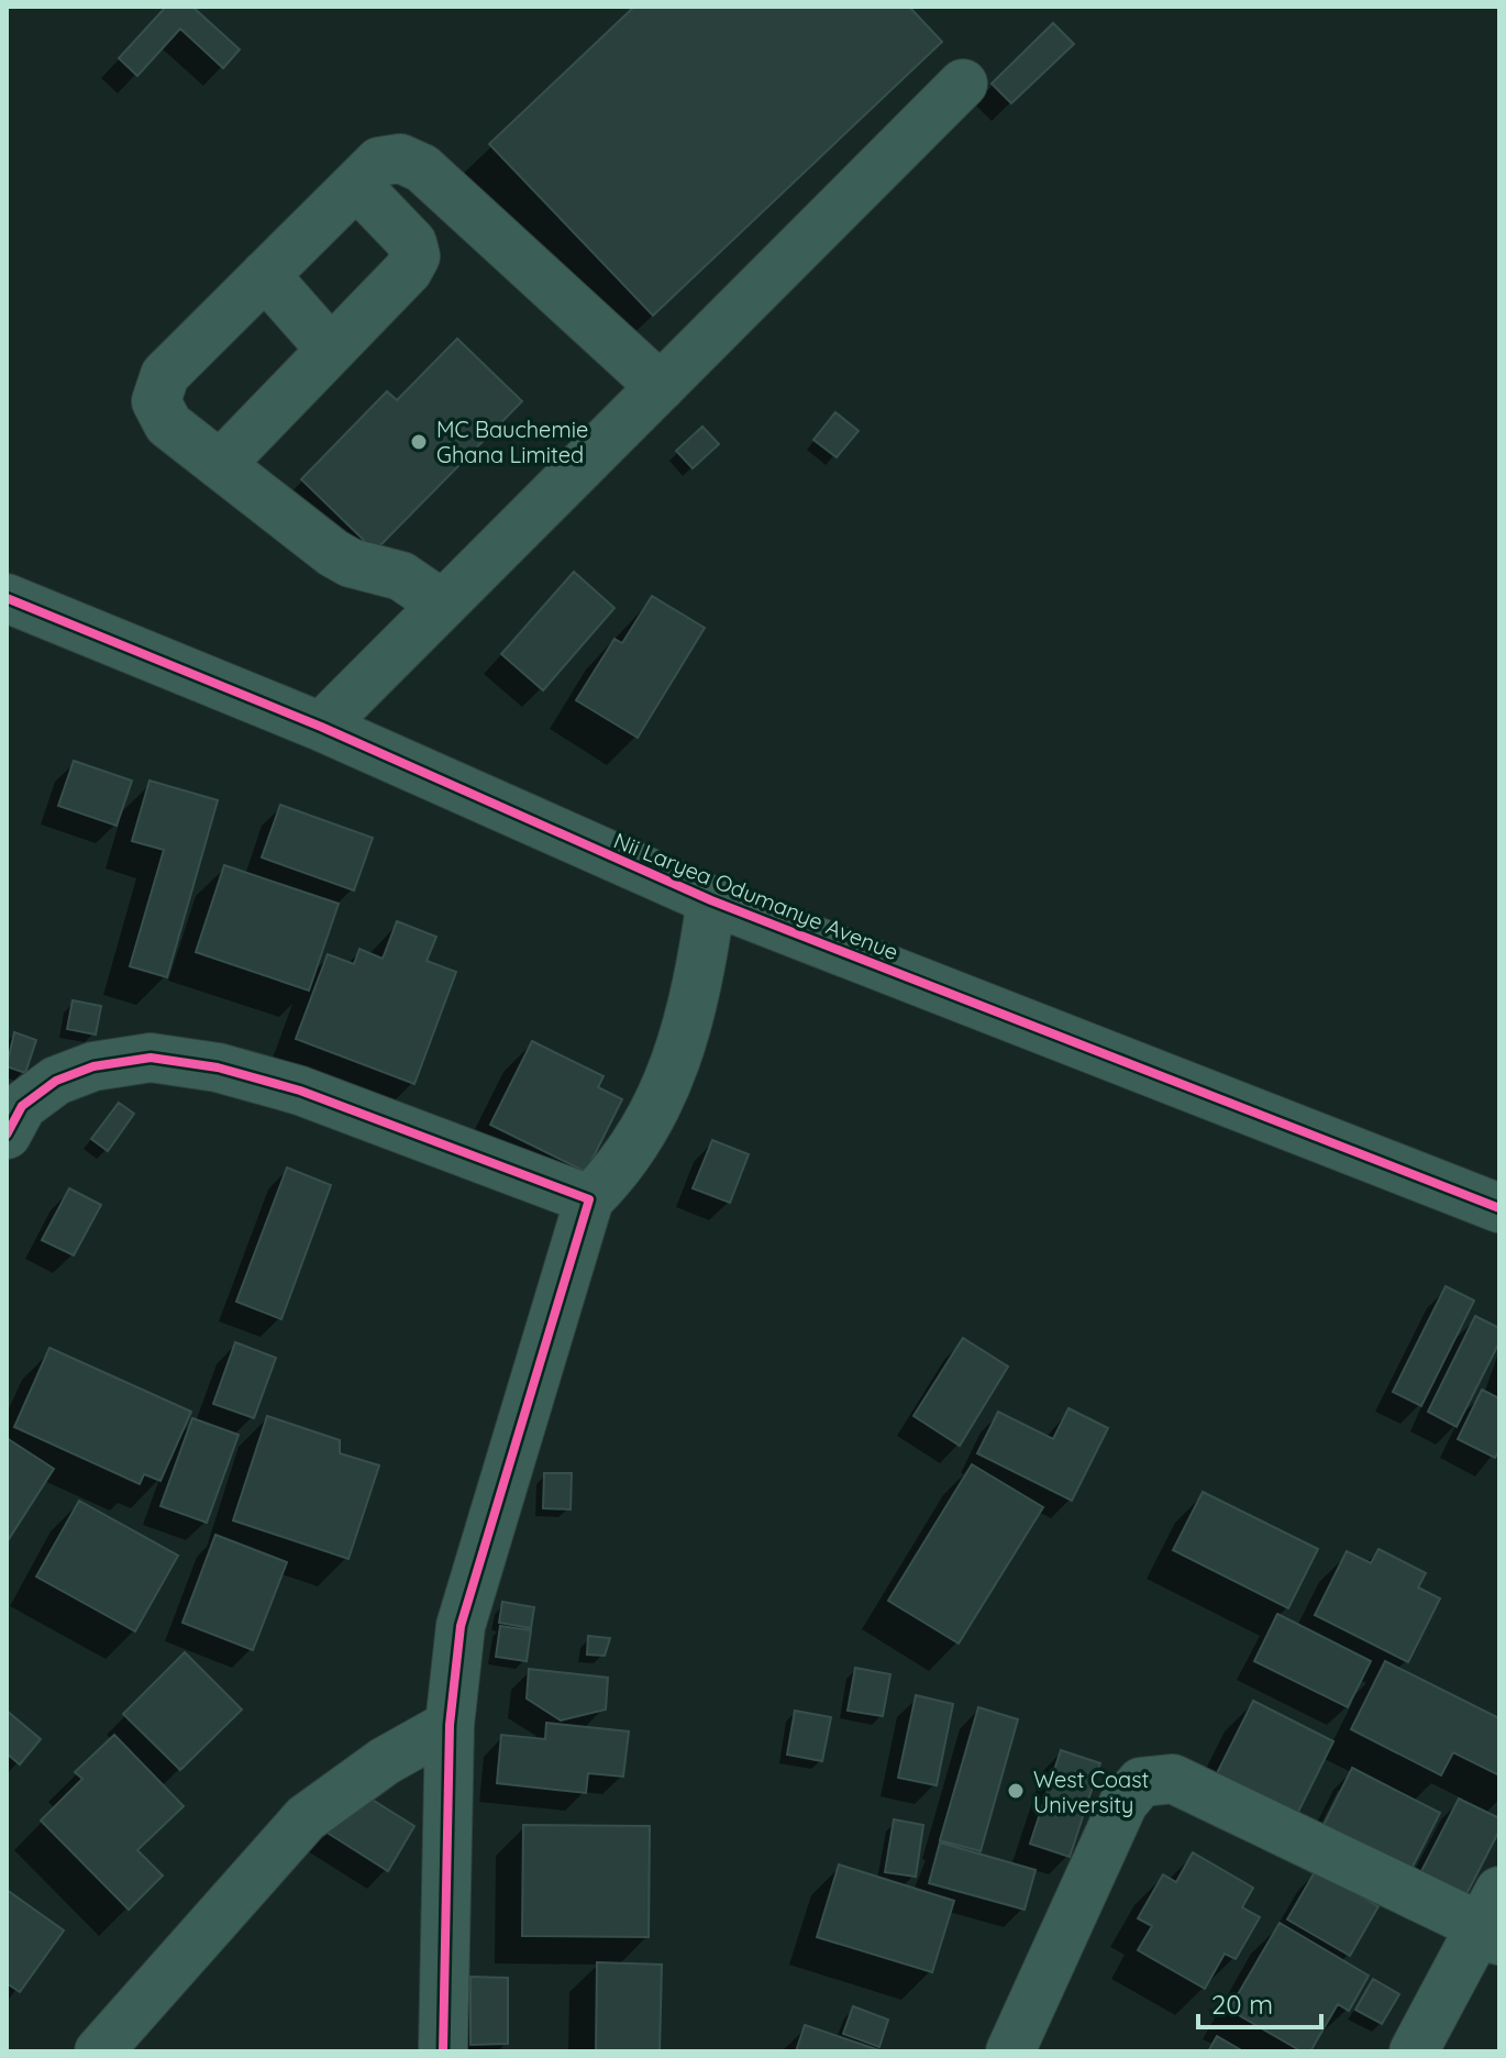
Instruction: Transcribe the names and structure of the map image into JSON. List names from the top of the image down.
{
  "streets": {
    "street": ["Nii Laryea Odumanye Avenue"]
  },
  "places": ["MC Bauchemie Ghana Limited", "West Coast University"],
  "scale_bar": "20 m"
}
